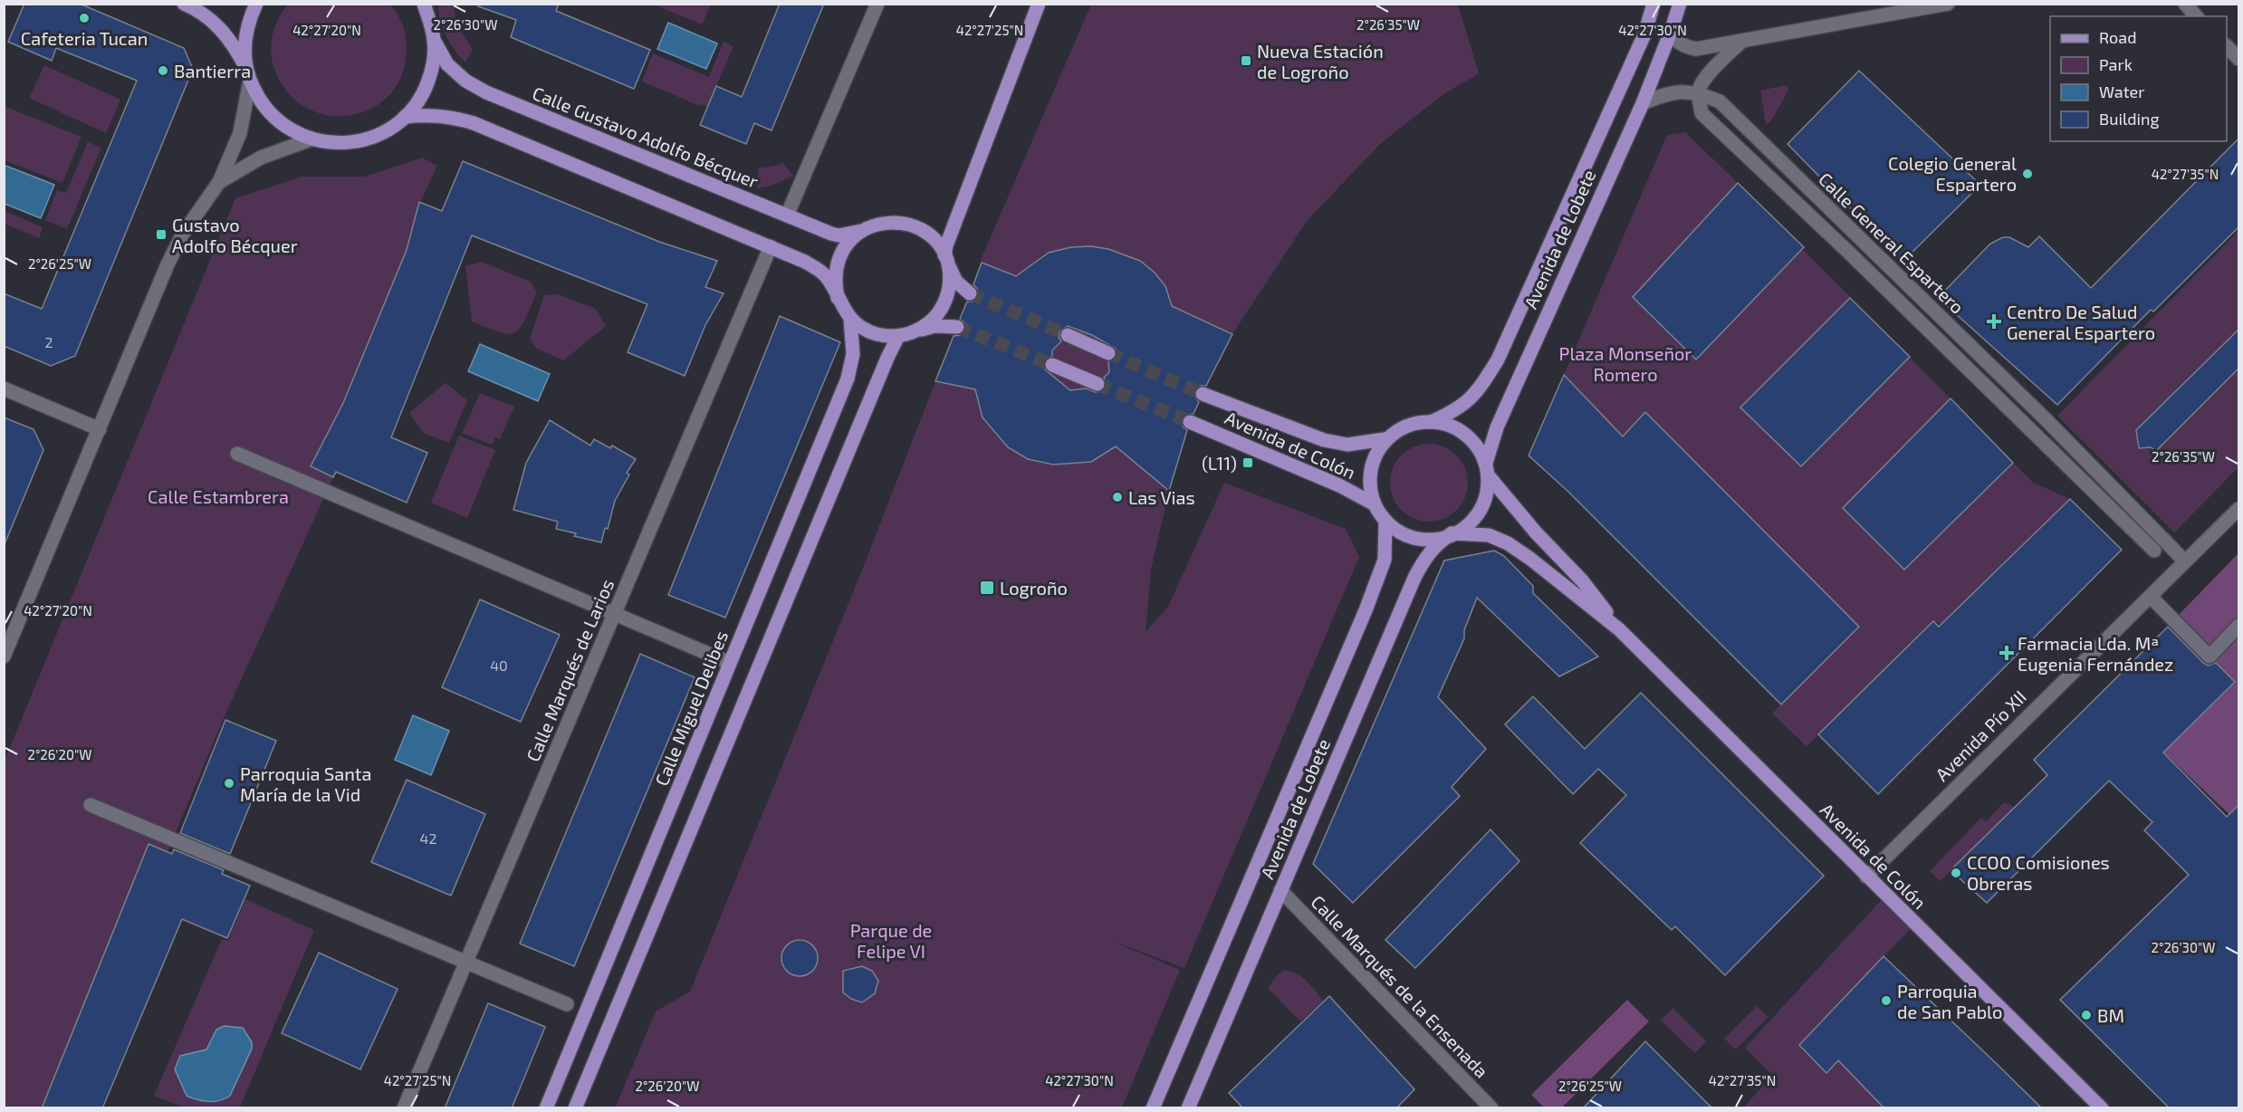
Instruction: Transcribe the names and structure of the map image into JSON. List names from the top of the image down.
{
  "streets": {
    "main road": [
      "Calle Gustavo Adolfo Bécquer",
      "Avenida de Lobete",
      "Avenida de Colón",
      "Calle Miguel Delibes"
    ],
    "street": [
      "Calle General Espartero",
      "Calle Marqués de Larios",
      "Avenida Pío XII",
      "Calle Marqués de la Ensenada"
    ]
  },
  "crossings": [
    ["Calle Gustavo Adolfo Bécquer", "Calle Marqués de Larios"],
    ["Calle Gustavo Adolfo Bécquer", "Calle Miguel Delibes"],
    ["Avenida de Lobete", "Calle General Espartero"],
    ["Avenida de Lobete", "Avenida de Colón"],
    ["Avenida de Lobete", "Calle Marqués de la Ensenada"],
    ["Calle General Espartero", "Avenida Pío XII"],
    ["Avenida de Colón", "Avenida Pío XII"]
  ],
  "parks": ["Plaza Monseñor Romero", "Calle Estambrera", "Parque de Felipe VI"],
  "places": {
    "other": [
      "Cafeteria Tucan",
      "Bantierra",
      "Colegio General Espartero",
      "Las Vias",
      "Parroquia Santa María de la Vid",
      "CCOO Comisiones Obreras",
      "Parroquia de San Pablo",
      "BM"
    ],
    "transit": [
      "Nueva Estación de Logroño",
      "Gustavo Adolfo Bécquer",
      "(L11)",
      "Logroño"
    ],
    "health": ["Centro De Salud General Espartero", "Farmacia Lda. Mª Eugenia Fernández"]
  },
  "house_numbers": ["2", "40", "42"],
  "legend": [
    "Road",
    "Park",
    "Water",
    "Building"
  ],
  "coordinates": [
    "2°26'30\"W",
    "2°26'35\"W",
    "42°27'20\"N",
    "42°27'25\"N",
    "42°27'30\"N",
    "42°27'35\"N",
    "2°26'25\"W",
    "2°26'20\"W"
  ]
}
